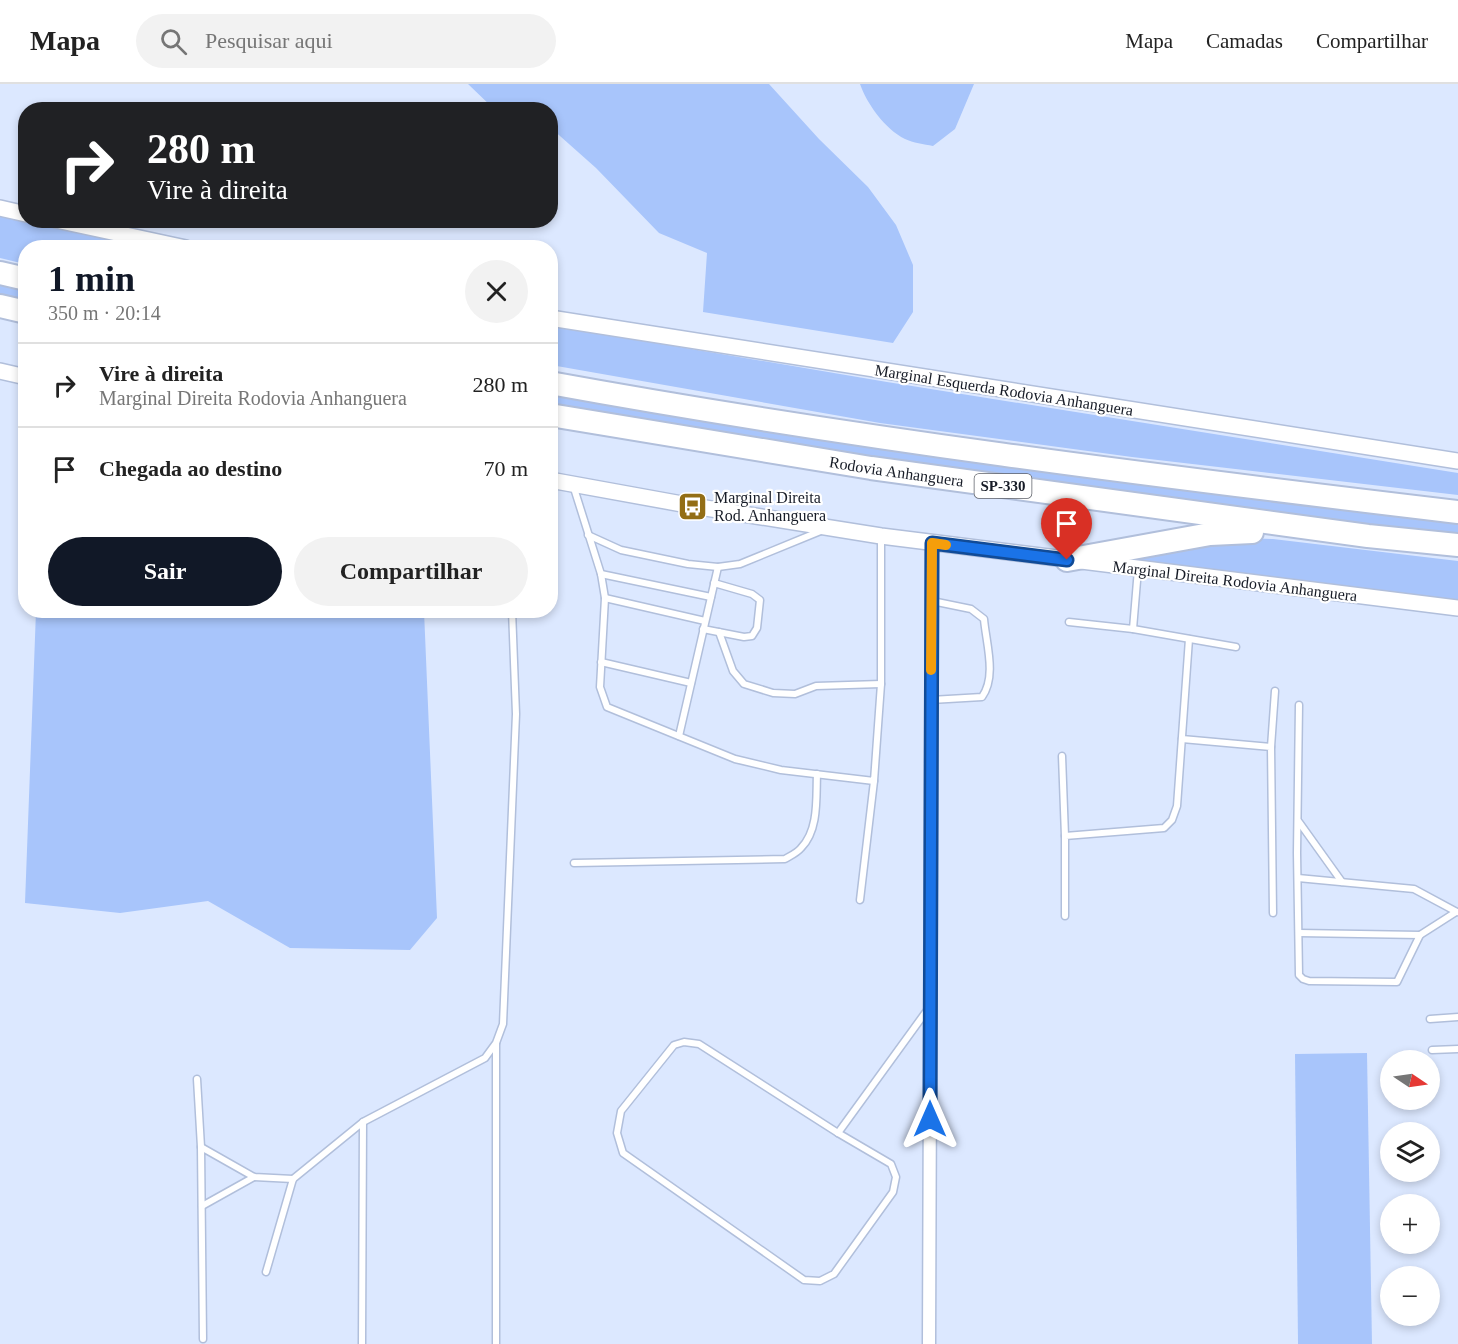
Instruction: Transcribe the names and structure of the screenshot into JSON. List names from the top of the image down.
{
  "streets": {
    "highway": ["Rodovia Anhanguera", "SP-330"],
    "street": ["Marginal Esquerda Rodovia Anhanguera", "Marginal Direita Rodovia Anhanguera"]
  },
  "places": {
    "bus stop": ["Marginal Direita Rod. Anhanguera"]
  },
  "north": "right",
  "page": {
    "header": "Mapa",
    "search": "Pesquisar aqui",
    "nav": ["Mapa", "Camadas", "Compartilhar"],
    "turn": ["280 m", "Vire à direita"],
    "heading": ["1 min", "350 m · 20:14"],
    "list": [
      {
        "name": "Vire à direita",
        "note": "Marginal Direita Rodovia Anhanguera",
        "value": "280 m"
      },
      {
        "name": "Chegada ao destino",
        "value": "70 m"
      }
    ],
    "buttons": ["Sair", "Compartilhar"],
    "map_buttons": ["+", "−"]
  }
}
